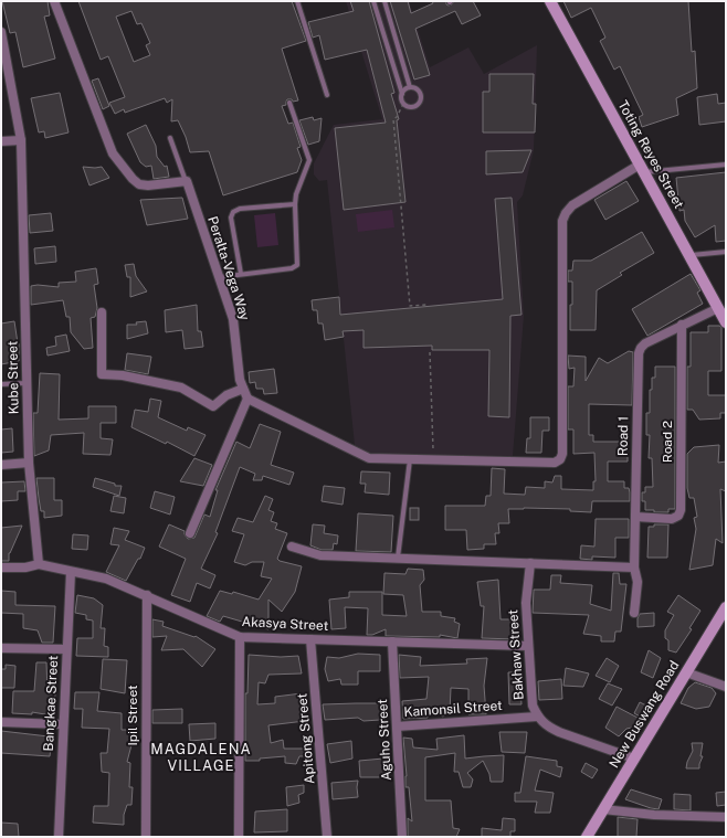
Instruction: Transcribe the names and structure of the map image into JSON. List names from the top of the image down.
{
  "streets": {
    "street": [
      "Toting Reyes Street",
      "Peralta-Vega Way",
      "Kube Street",
      "Road 1",
      "Road 2",
      "Akasya Street",
      "Bakhaw Street",
      "Bangkae Street",
      "Kamonsil Street",
      "New Buswang Road",
      "Ipil Street",
      "Apitong Street",
      "Aguho Street"
    ]
  },
  "crossings": [
    ["Toting Reyes Street", "Road 1"],
    ["Kube Street", "Akasya Street"],
    ["Road 1", "Road 2"],
    ["Akasya Street", "Bakhaw Street"],
    ["Akasya Street", "Bangkae Street"],
    ["Akasya Street", "Ipil Street"],
    ["Akasya Street", "Apitong Street"],
    ["Akasya Street", "Aguho Street"],
    ["Bakhaw Street", "Kamonsil Street"],
    ["Bakhaw Street", "New Buswang Road"],
    ["Kamonsil Street", "Aguho Street"]
  ],
  "districts": ["MAGDALENA VILLAGE"]
}
